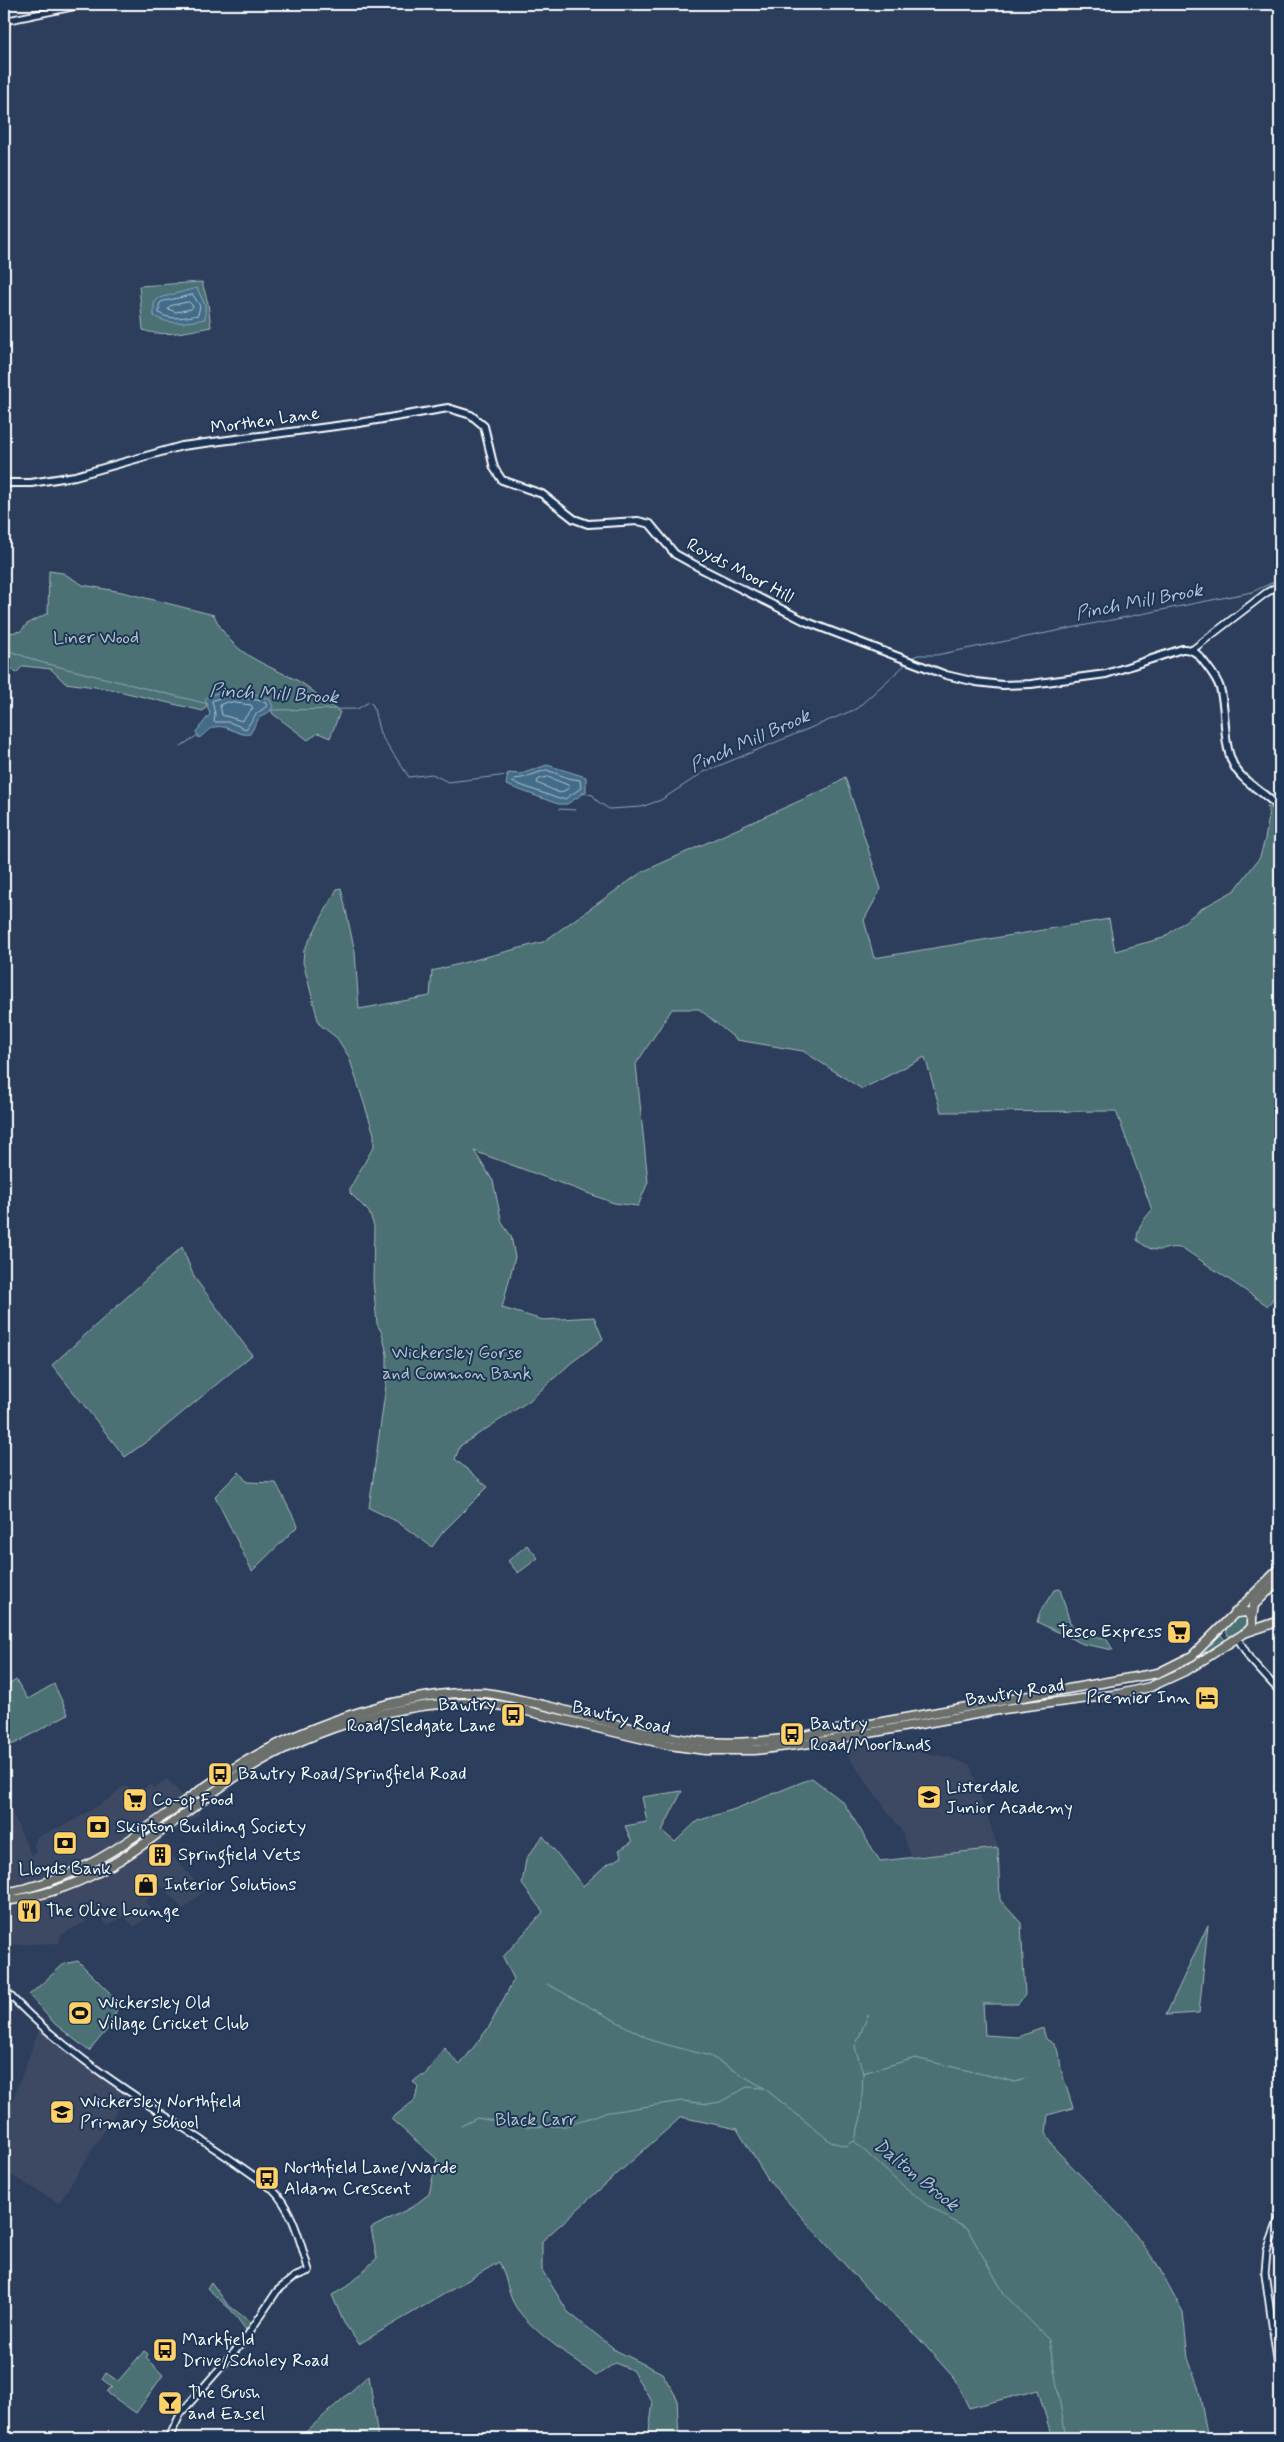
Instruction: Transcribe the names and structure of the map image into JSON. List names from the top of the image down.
{
  "streets": {
    "main road": ["Morthen Lane", "Royds Moor Hill", "Bawtry Road"]
  },
  "crossings": [
    ["Morthen Lane", "Royds Moor Hill"]
  ],
  "water": ["Pinch Mill Brook", "Dalton Brook"],
  "parks": ["Liner Wood", "Wickersley Gorse and Common Bank", "Black Carr"],
  "places": {
    "supermarket": ["Tesco Express", "Co-op Food"],
    "hotel": ["Premier Inn"],
    "bus stop": [
      "Bawtry Road/Sledgate Lane",
      "Bawtry Road/Moorlands",
      "Bawtry Road/Springfield Road",
      "Northfield Lane/Warde Aldam Crescent",
      "Markfield Drive/Scholey Road"
    ],
    "school or university": ["Listerdale Junior Academy", "Wickersley Northfield Primary School"],
    "bank": ["Skipton Building Society", "Lloyds Bank"],
    "building": ["Springfield Vets"],
    "shop": ["Interior Solutions"],
    "restaurant": ["The Olive Lounge"],
    "sports": ["Wickersley Old Village Cricket Club"],
    "bar": ["The Brush and Easel"]
  }
}
